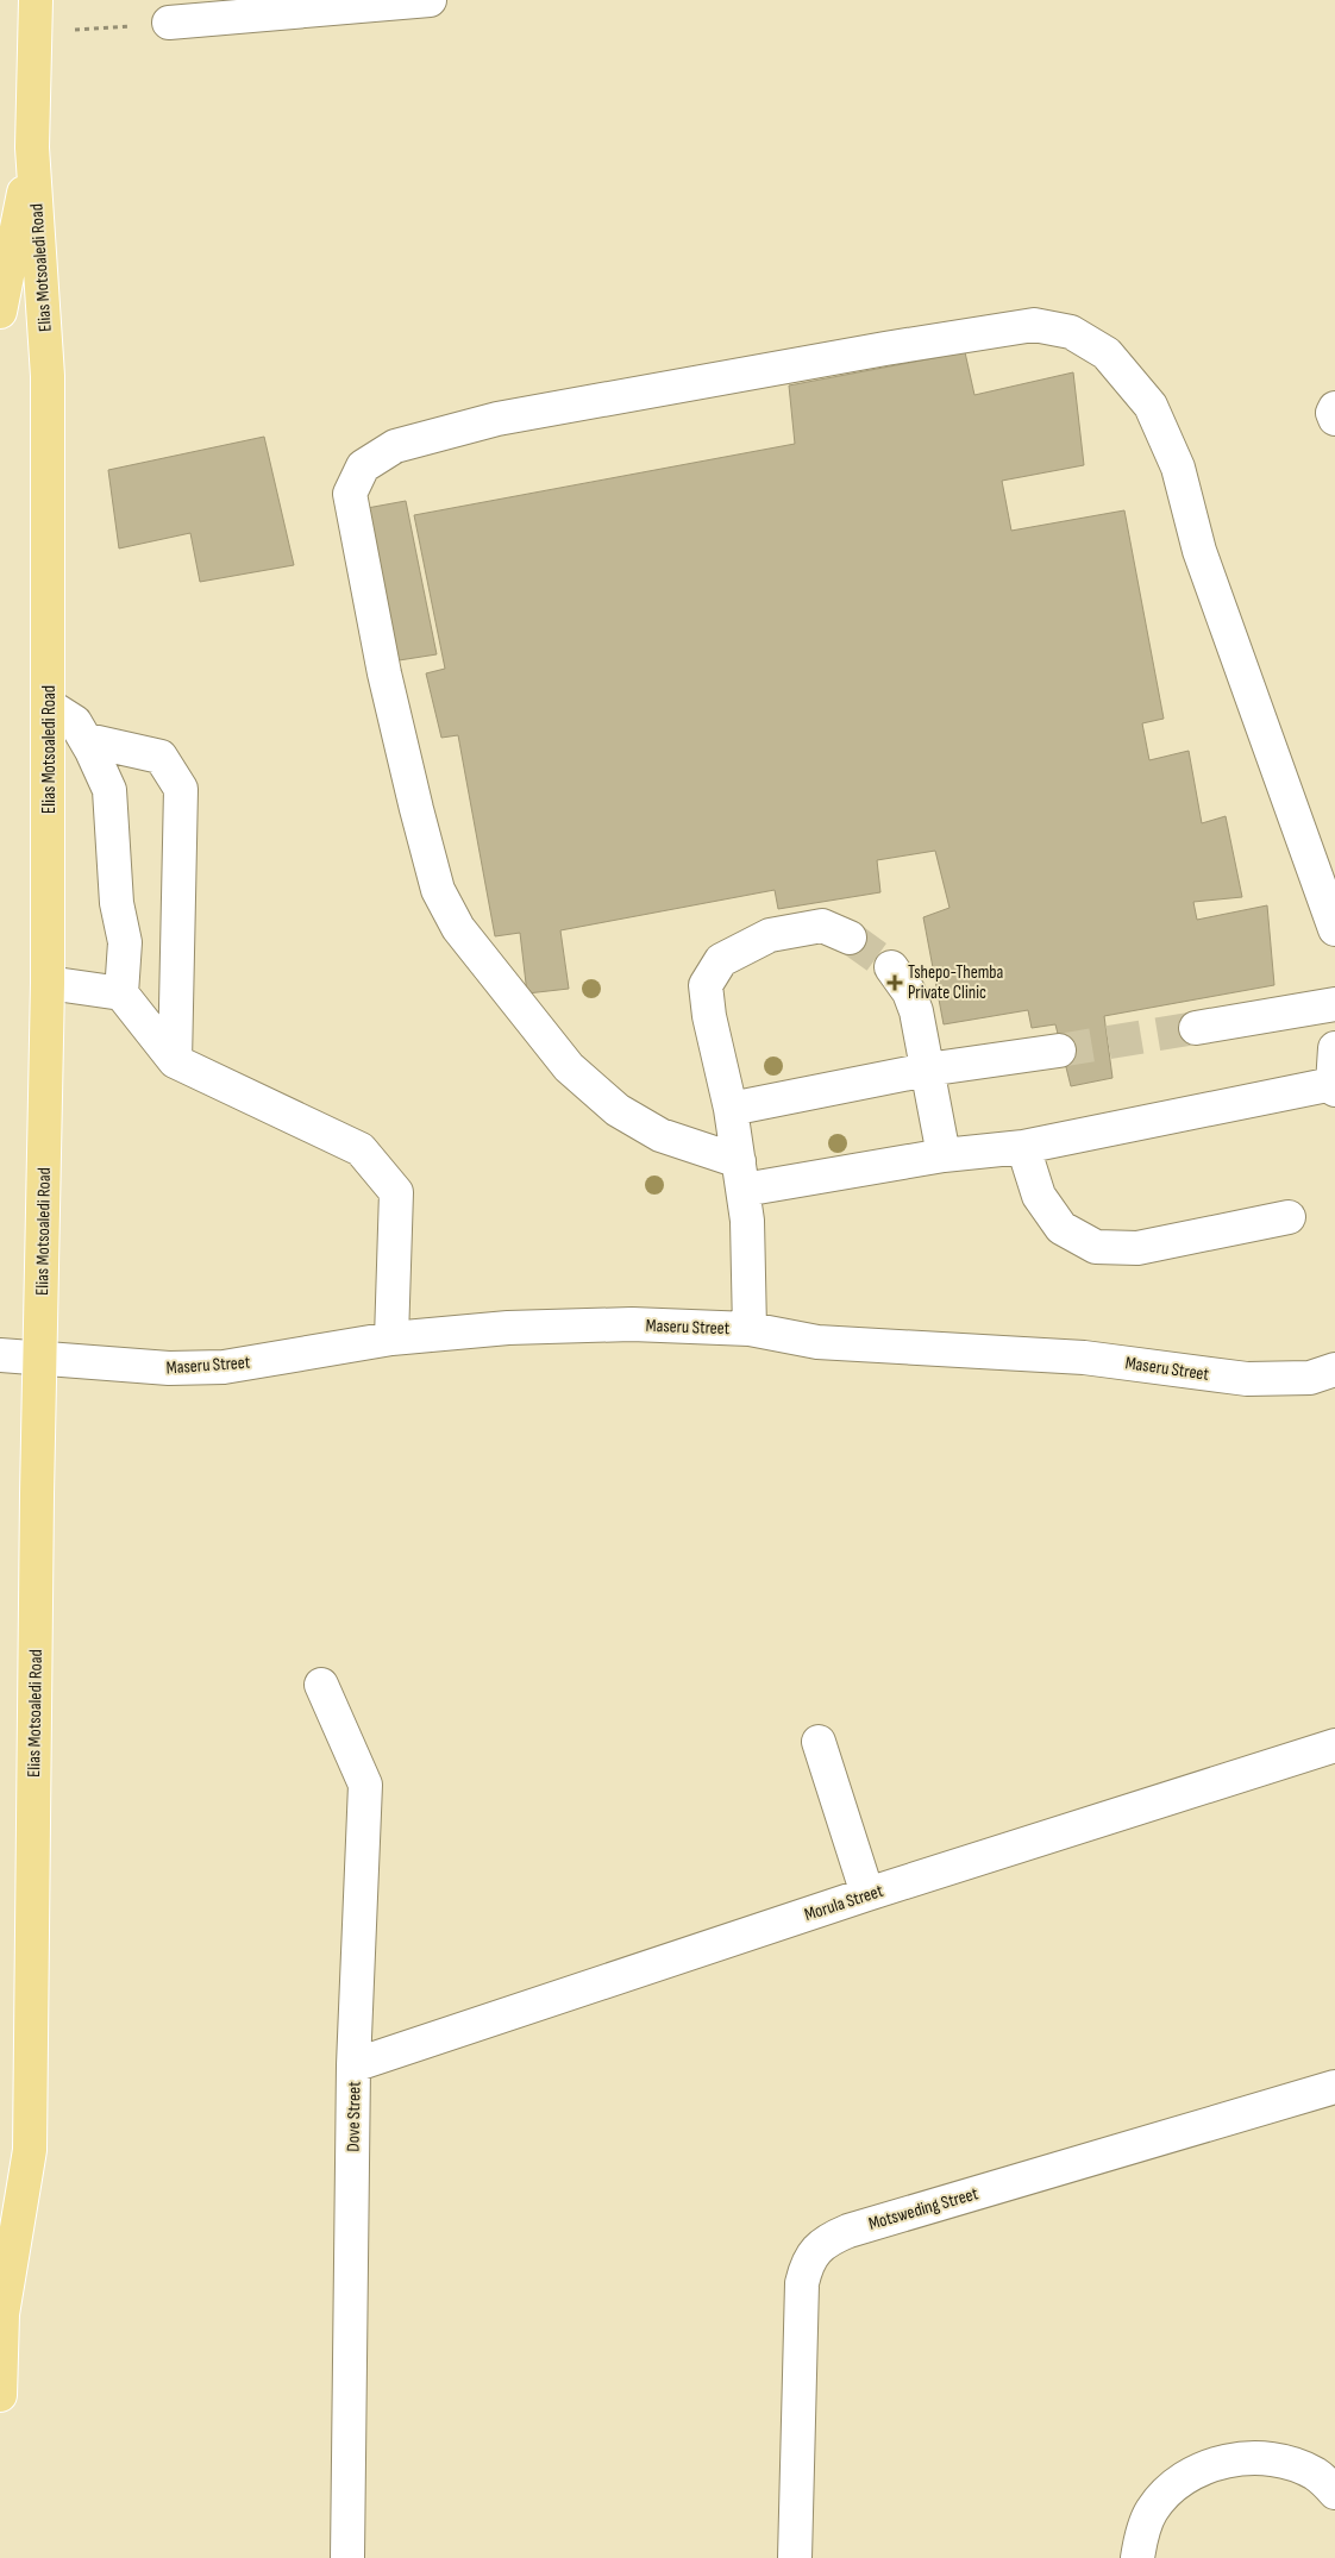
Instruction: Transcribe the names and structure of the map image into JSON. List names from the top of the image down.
{
  "streets": {
    "main road": ["Elias Motsoaledi Road"],
    "street": [
      "Maseru Street",
      "Morula Street",
      "Dove Street",
      "Motsweding Street"
    ]
  },
  "crossings": [
    ["Elias Motsoaledi Road", "Maseru Street"],
    ["Morula Street", "Dove Street"]
  ],
  "places": {
    "health": ["Tshepo-Themba Private Clinic"]
  }
}
